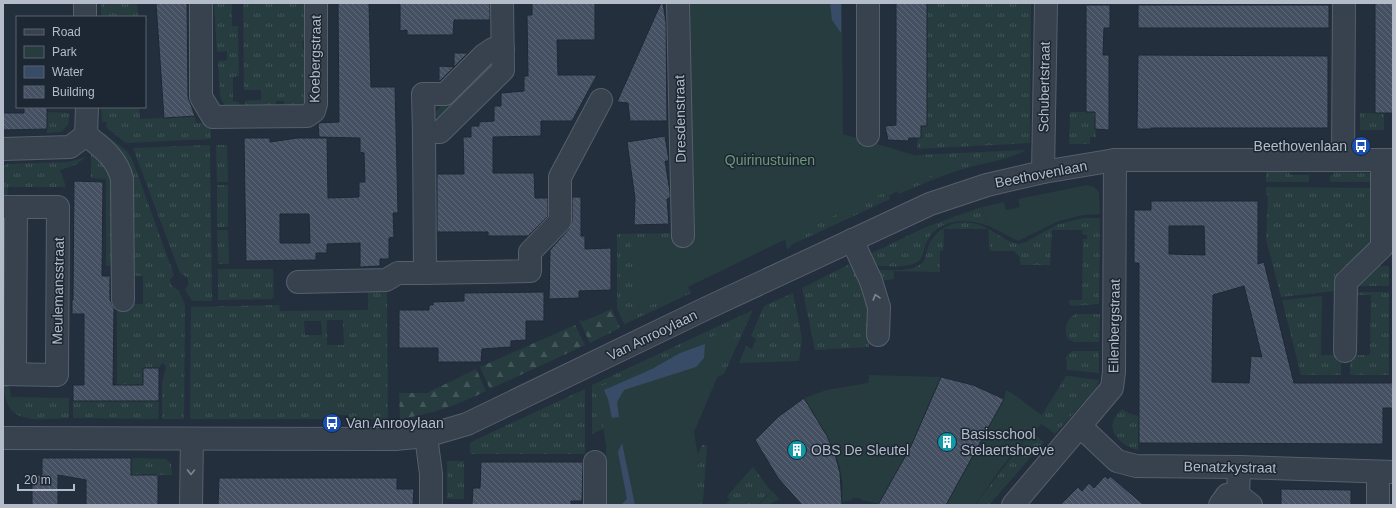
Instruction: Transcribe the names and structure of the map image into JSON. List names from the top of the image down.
{
  "streets": {
    "street": [
      "Koebergstraat",
      "Schubertstraat",
      "Dresdenstraat",
      "Beethovenlaan",
      "Meulemansstraat",
      "Eilenbergstraat",
      "Van Anrooylaan",
      "Benatzkystraat"
    ]
  },
  "crossings": [
    ["Schubertstraat", "Beethovenlaan"],
    ["Beethovenlaan", "Eilenbergstraat"],
    ["Beethovenlaan", "Van Anrooylaan"],
    ["Eilenbergstraat", "Benatzkystraat"]
  ],
  "parks": ["Quirinustuinen"],
  "places": {
    "bus stop": ["Beethovenlaan", "Van Anrooylaan"],
    "building": ["Basisschool Stelaertshoeve", "OBS De Sleutel"]
  },
  "legend": [
    "Road",
    "Park",
    "Water",
    "Building"
  ],
  "scale_bar": "20 m"
}
